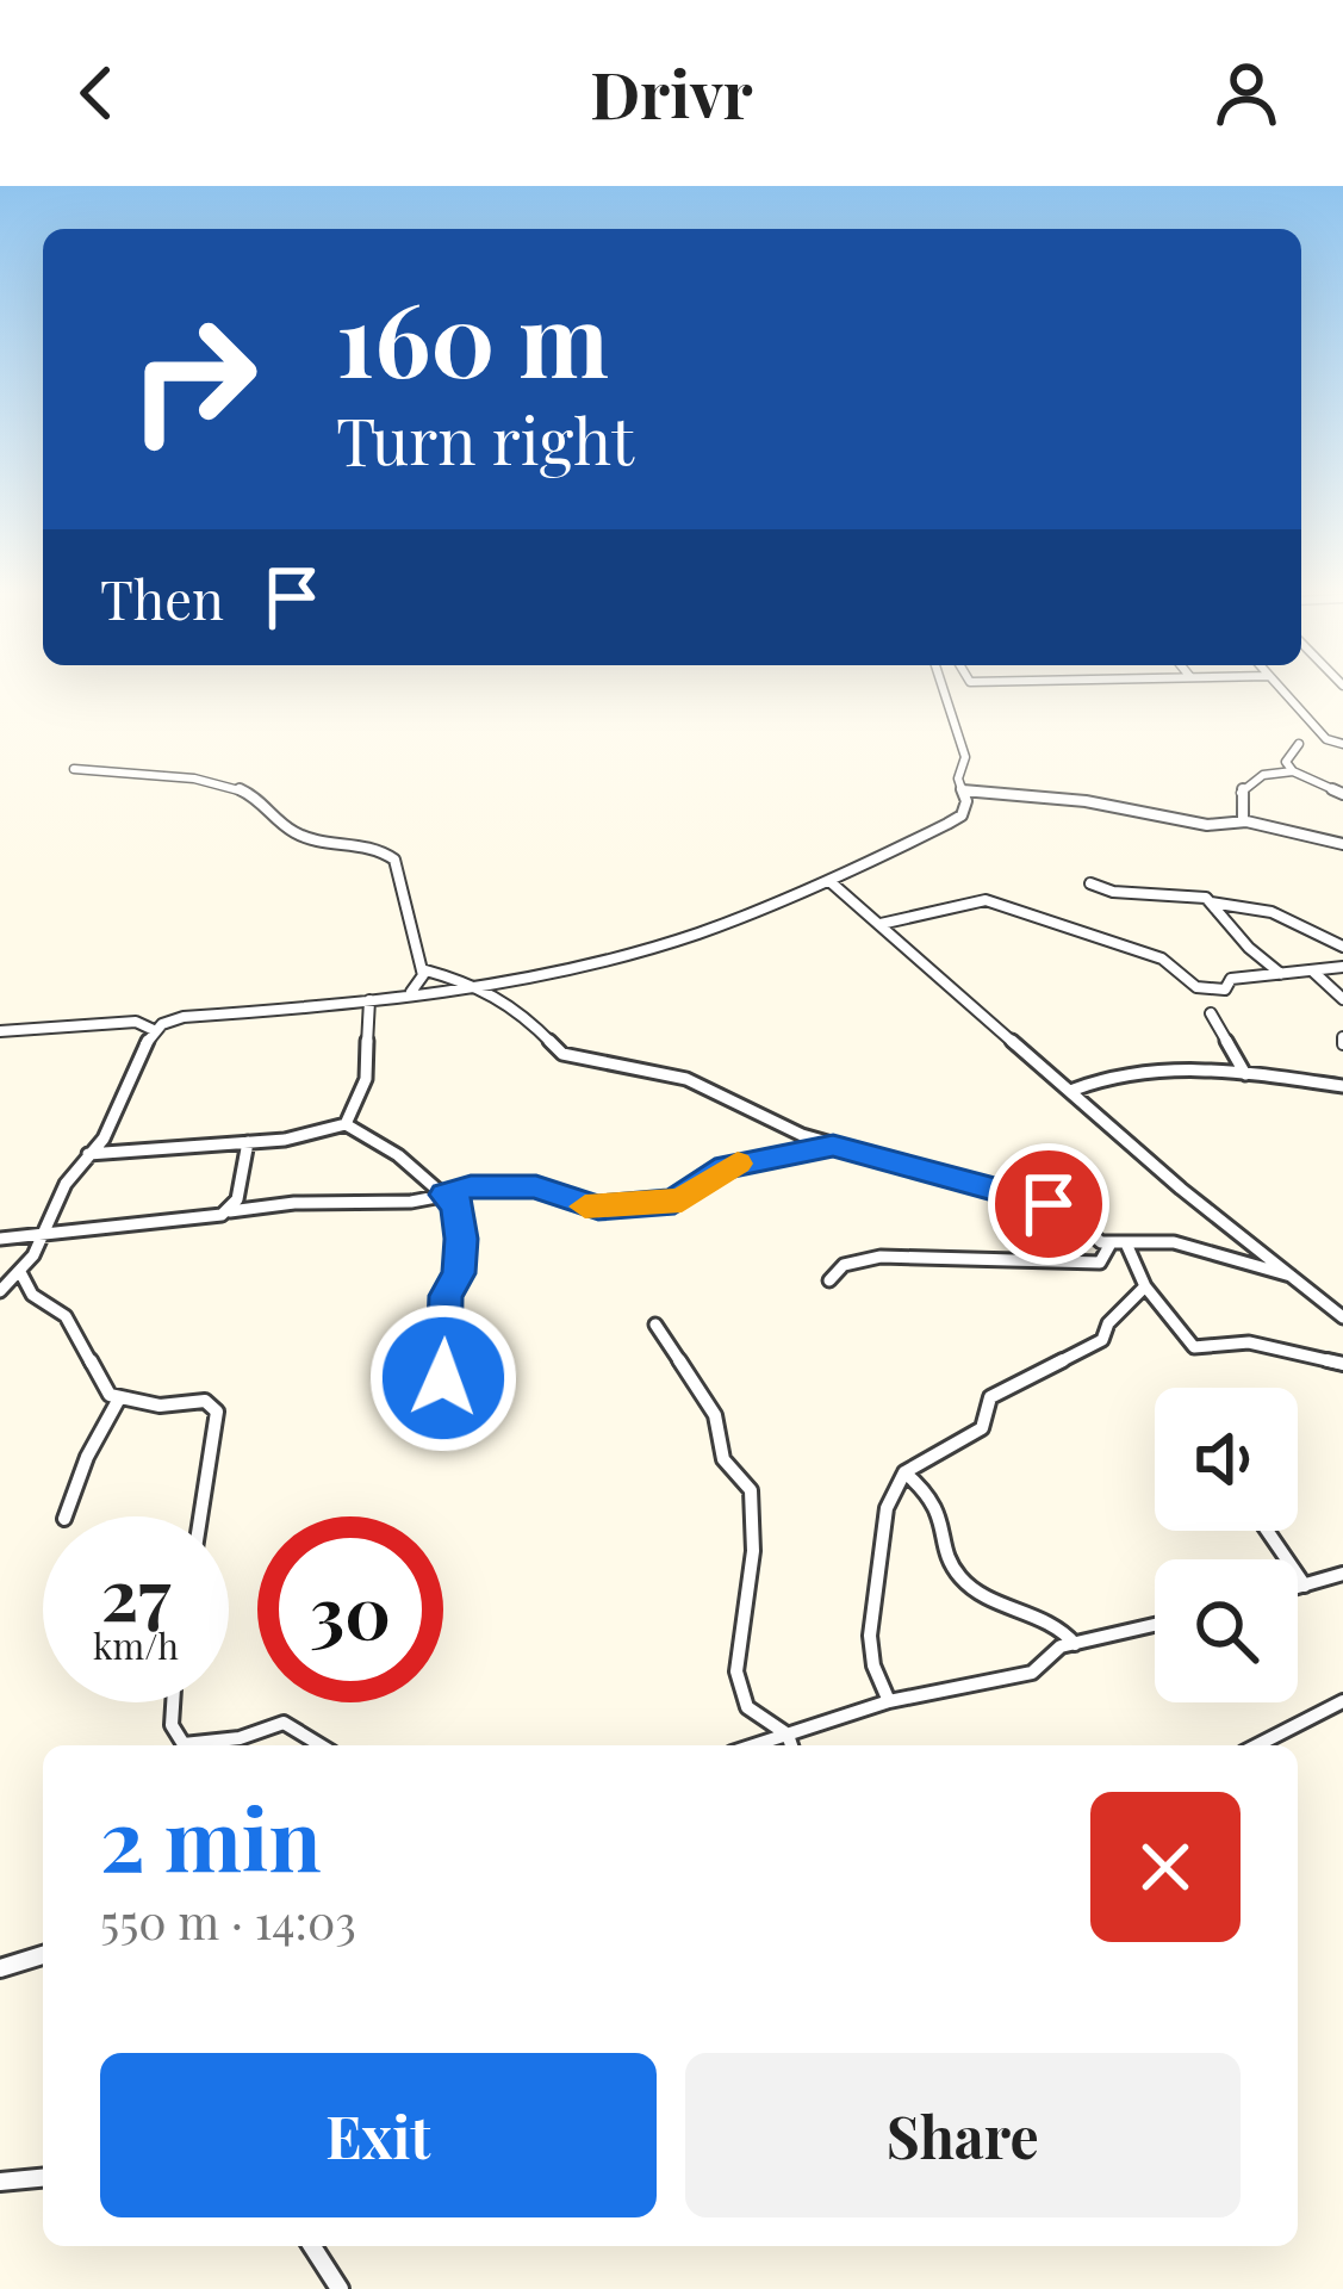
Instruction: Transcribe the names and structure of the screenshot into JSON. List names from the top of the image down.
{
  "page": {
    "header": "Drivr",
    "turn": ["160 m", "Turn right"],
    "then": "Then",
    "speed": "27 km/h",
    "limit": "30",
    "heading": ["2 min", "550 m · 14:03"],
    "buttons": ["Exit", "Share"]
  }
}
